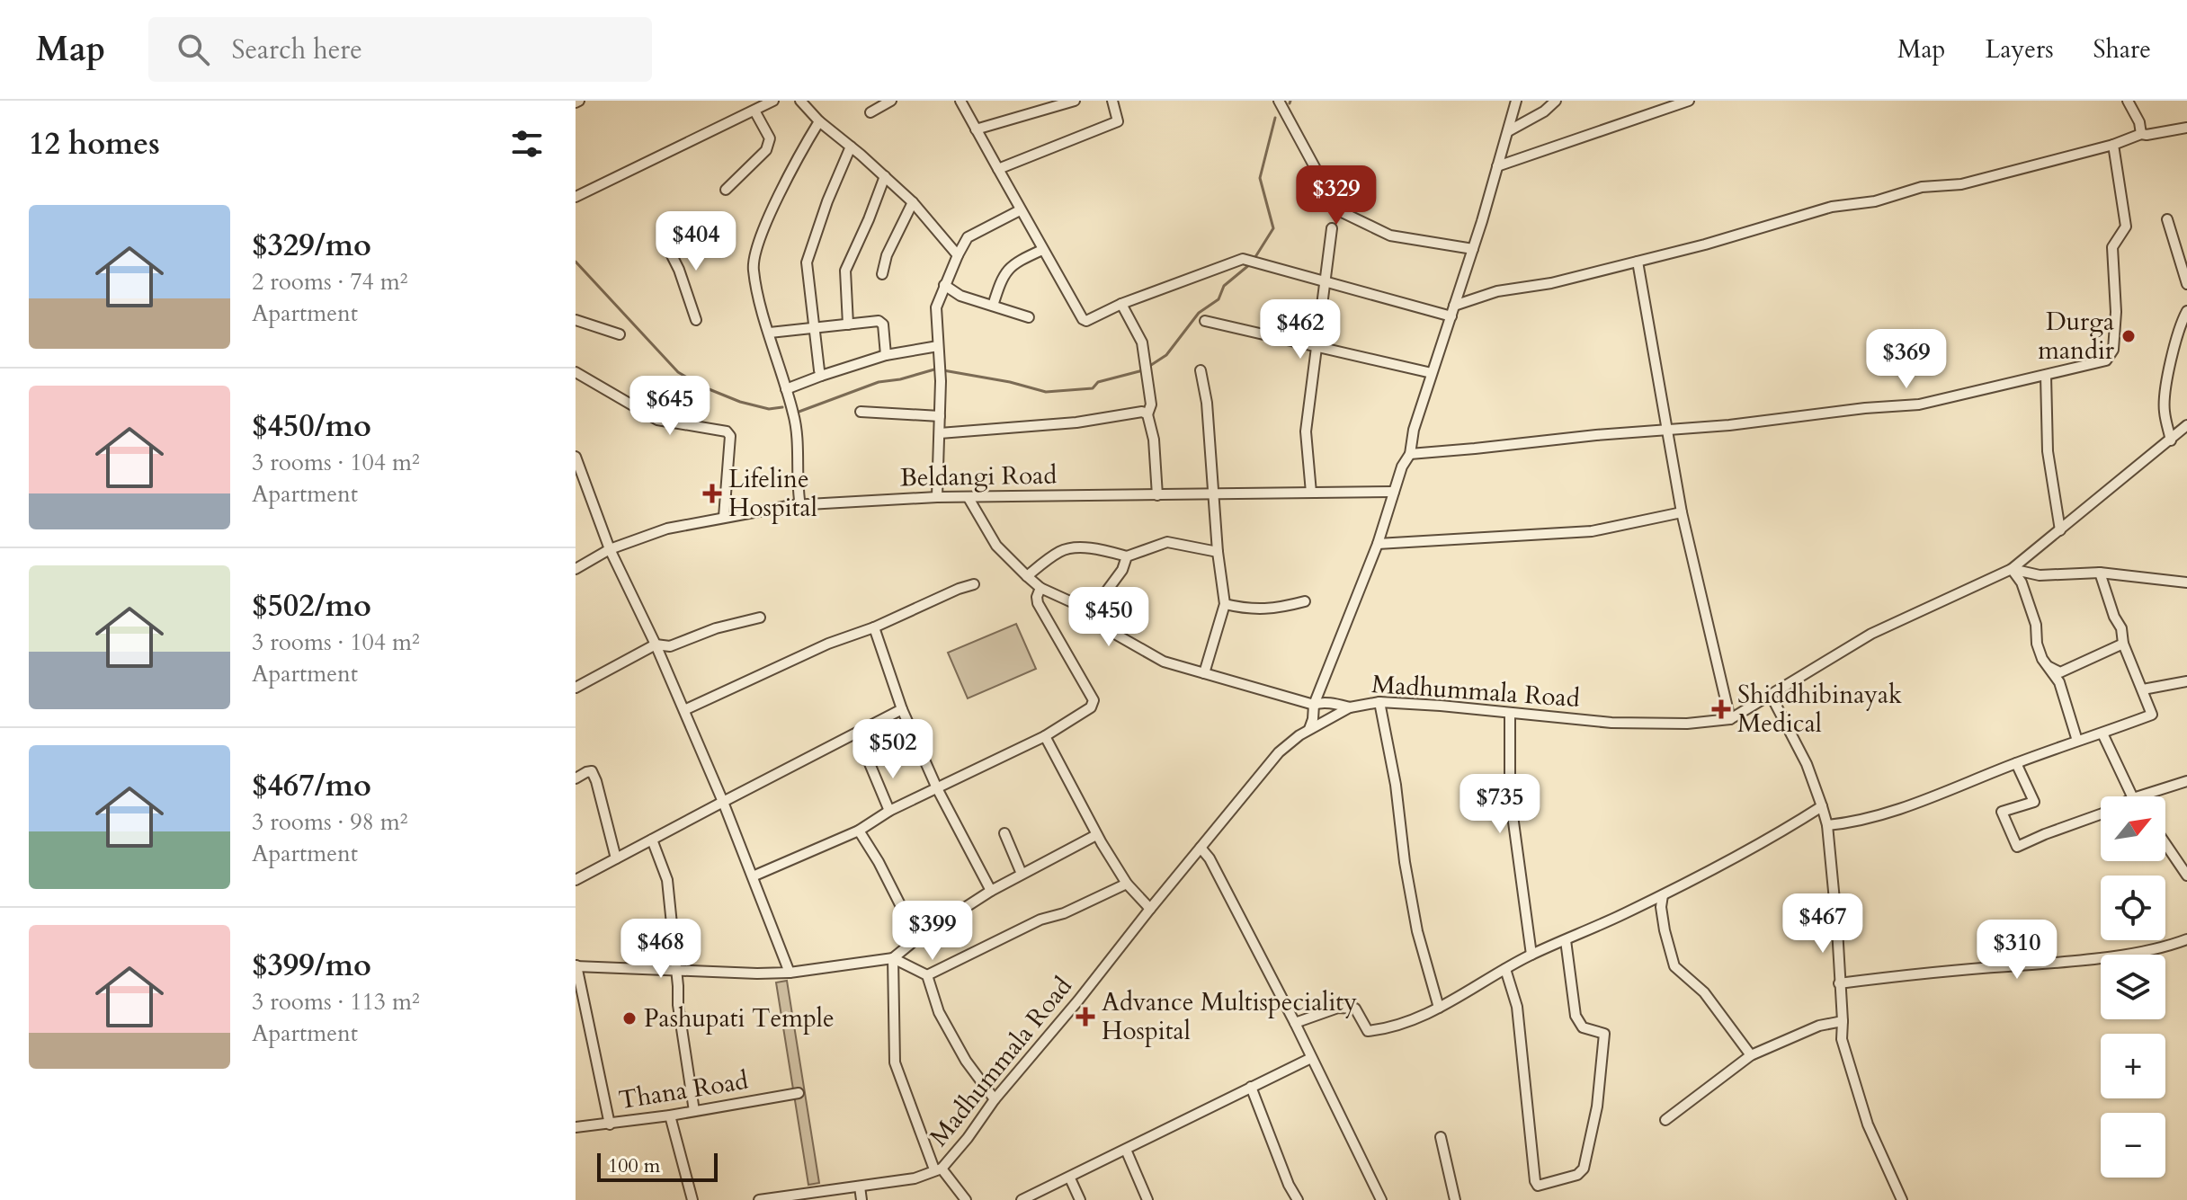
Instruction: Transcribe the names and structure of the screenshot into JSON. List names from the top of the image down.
{
  "streets": {
    "street": ["Beldangi Road", "Madhummala Road", "Thana Road"]
  },
  "places": {
    "other": ["Durga mandir", "Pashupati Temple"],
    "health": ["Lifeline Hospital", "Shiddhibinayak Medical", "Advance Multispeciality Hospital"]
  },
  "scale_bar": "100 m",
  "north": "top right",
  "page": {
    "header": "Map",
    "search": "Search here",
    "nav": ["Map", "Layers", "Share"],
    "heading": "12 homes",
    "price": [
      "$329",
      "$404",
      "$462",
      "$369",
      "$645",
      "$450",
      "$502",
      "$735",
      "$467",
      "$399",
      "$468",
      "$310"
    ],
    "list": [
      {
        "name": "$329/mo",
        "note": "2 rooms · 74 m² · Apartment"
      },
      {
        "name": "$450/mo",
        "note": "3 rooms · 104 m² · Apartment"
      },
      {
        "name": "$502/mo",
        "note": "3 rooms · 104 m² · Apartment"
      },
      {
        "name": "$467/mo",
        "note": "3 rooms · 98 m² · Apartment"
      },
      {
        "name": "$399/mo",
        "note": "3 rooms · 113 m² · Apartment"
      }
    ],
    "map_buttons": ["+", "−"],
    "scale": "100 m"
  }
}
